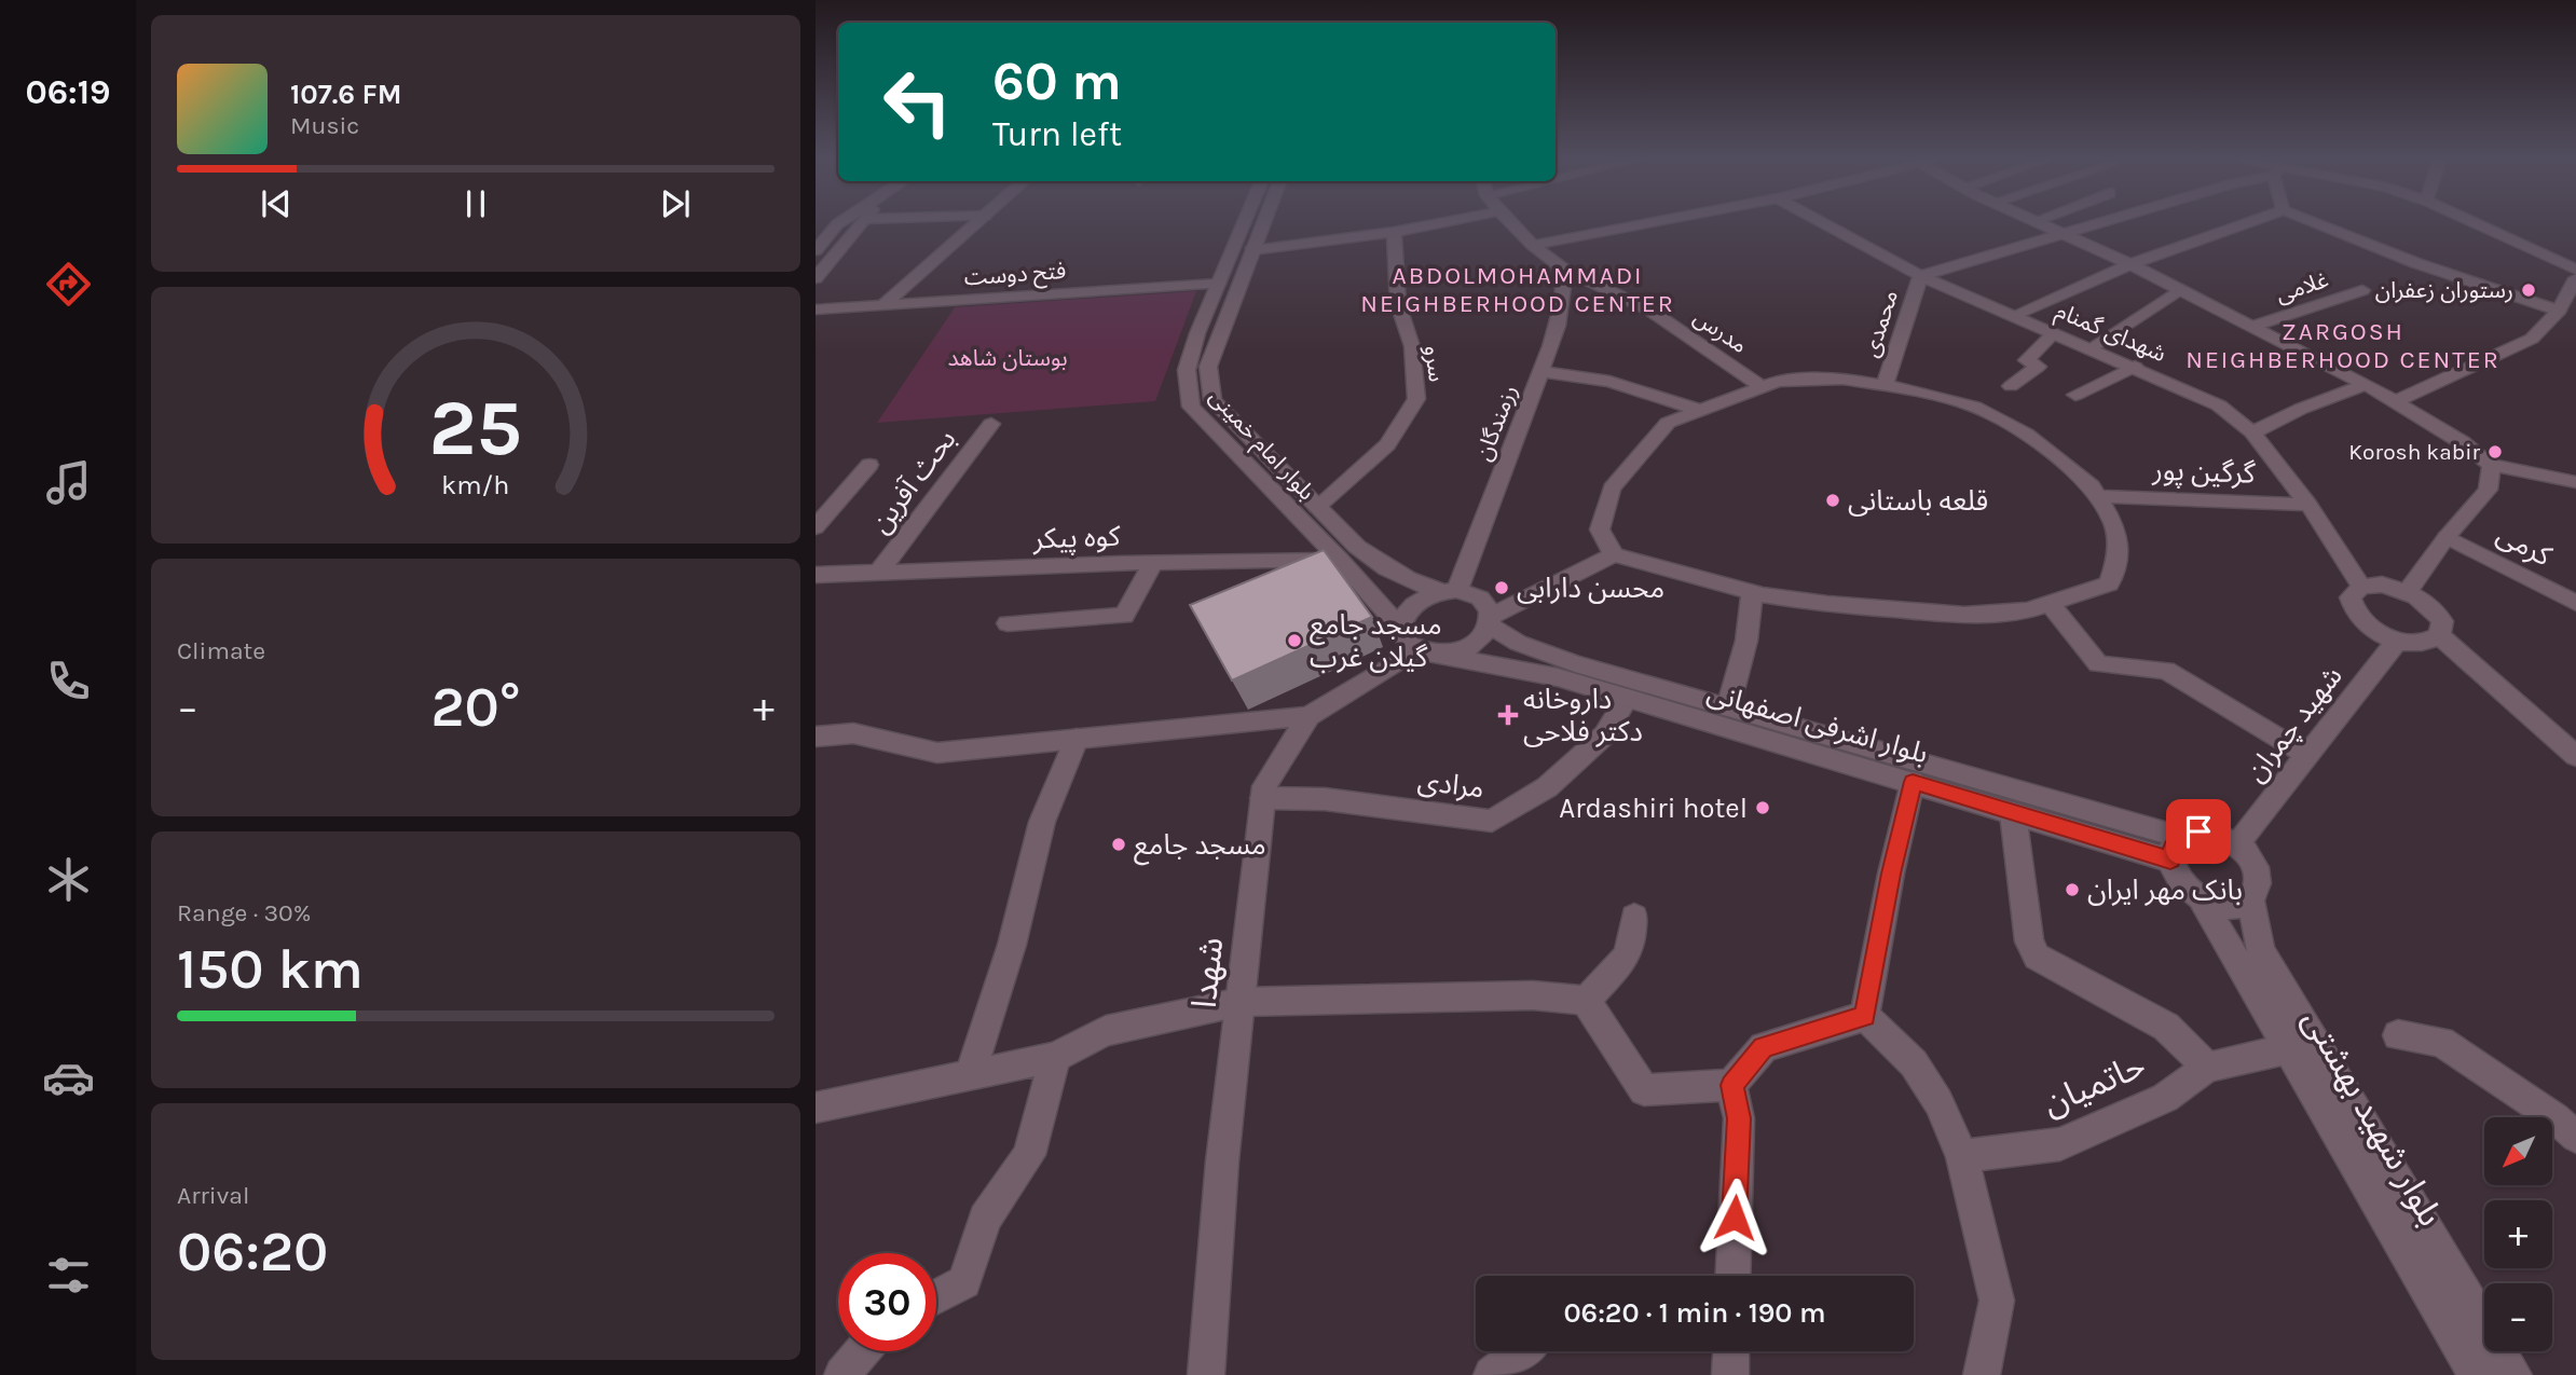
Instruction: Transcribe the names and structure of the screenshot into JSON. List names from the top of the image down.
{
  "streets": {
    "street": [
      "فتح دوست",
      "غلامی",
      "محمدی",
      "مدرس",
      "شهدای گمنام",
      "سرو",
      "رزمندگان",
      "بلوار امام خمینی",
      "گرگین پور",
      "بحث آفرین",
      "کوه پیکر",
      "کرمی",
      "بلوار اشرفی اصفهانی",
      "شهید چمران",
      "مرادی",
      "شهدا",
      "حاتمیان",
      "بلوار شهید بهشتی"
    ]
  },
  "crossings": [
    ["فتح دوست", "بلوار امام خمینی"],
    ["محمدی", "شهدای گمنام"],
    ["مدرس", "رزمندگان"],
    ["شهدای گمنام", "گرگین پور"],
    ["سرو", "بلوار امام خمینی"],
    ["رزمندگان", "بلوار امام خمینی"],
    ["رزمندگان", "بلوار اشرفی اصفهانی"],
    ["رزمندگان", "شهدا"],
    ["بلوار امام خمینی", "کوه پیکر"],
    ["بلوار امام خمینی", "بلوار اشرفی اصفهانی"],
    ["بلوار امام خمینی", "شهدا"],
    ["بحث آفرین", "کوه پیکر"],
    ["بلوار اشرفی اصفهانی", "شهید چمران"],
    ["بلوار اشرفی اصفهانی", "مرادی"],
    ["بلوار اشرفی اصفهانی", "شهدا"],
    ["بلوار اشرفی اصفهانی", "بلوار شهید بهشتی"],
    ["شهید چمران", "بلوار شهید بهشتی"],
    ["مرادی", "شهدا"],
    ["حاتمیان", "بلوار شهید بهشتی"]
  ],
  "districts": ["ABDOLMOHAMMADI NEIGHBERHOOD CENTER", "ZARGOSH NEIGHBERHOOD CENTER"],
  "parks": ["بوستان شاهد"],
  "places": {
    "other": [
      "رستوران زعفران",
      "Korosh kabir",
      "قلعه باستانی",
      "محسن دارابی",
      "مسجد جامع گیلان غرب",
      "Ardashiri hotel",
      "مسجد جامع",
      "بانک مهر ایران"
    ],
    "health": ["داروخانه دکتر فلاحی"]
  },
  "north": "bottom left",
  "page": {
    "tabs": "06:19",
    "turn": ["60 m", "Turn left"],
    "song": ["107.6 FM", "Music"],
    "tile": [
      "Climate",
      ["Range · 30%", "150 km"],
      ["Arrival", "06:20"]
    ],
    "heat": ["−", "20°", "+"],
    "map_buttons": ["+", "−"],
    "limit": "30",
    "trip": "06:20 · 1 min · 190 m",
    "gauge": ["25", "km/h"]
  }
}
